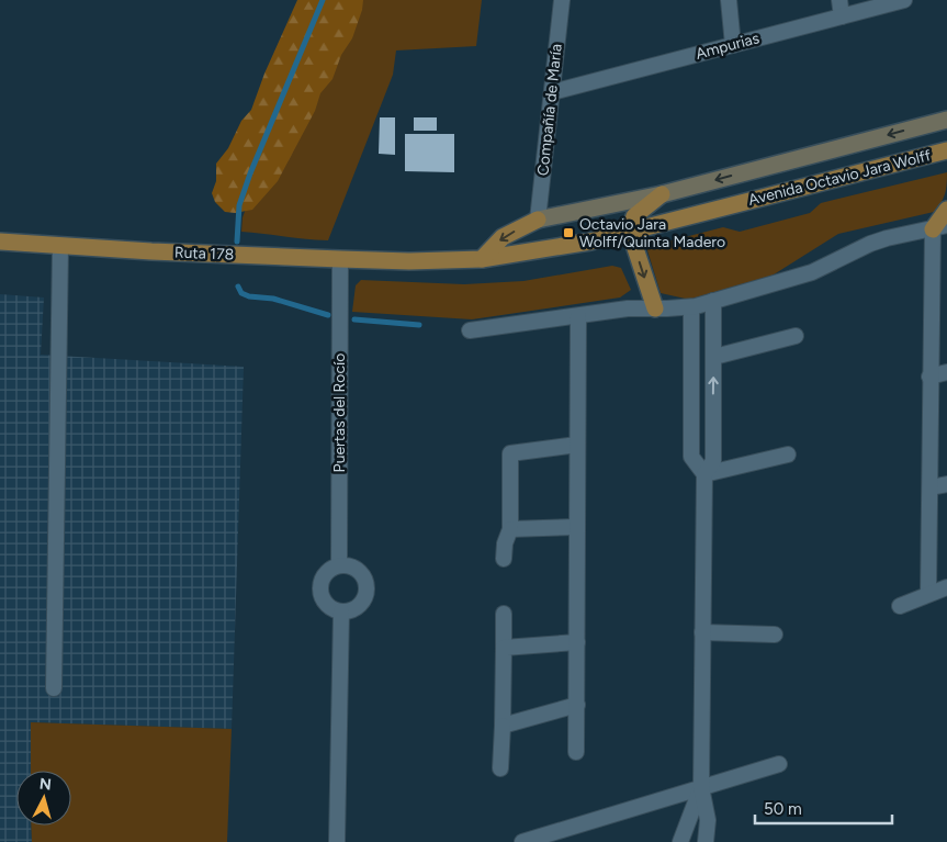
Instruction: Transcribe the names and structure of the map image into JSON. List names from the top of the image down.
{
  "streets": {
    "main road": ["Avenida Octavio Jara Wolff", "Ruta 178"],
    "street": ["Ampurias", "Compañía de María", "Puertas del Rocío"]
  },
  "crossings": [
    ["Ampurias", "Compañía de María"],
    ["Compañía de María", "Avenida Octavio Jara Wolff"],
    ["Avenida Octavio Jara Wolff", "Ruta 178"],
    ["Ruta 178", "Puertas del Rocío"]
  ],
  "places": {
    "transit": ["Octavio Jara Wolff/Quinta Madero"]
  },
  "scale_bar": "50 m",
  "north": "top"
}
